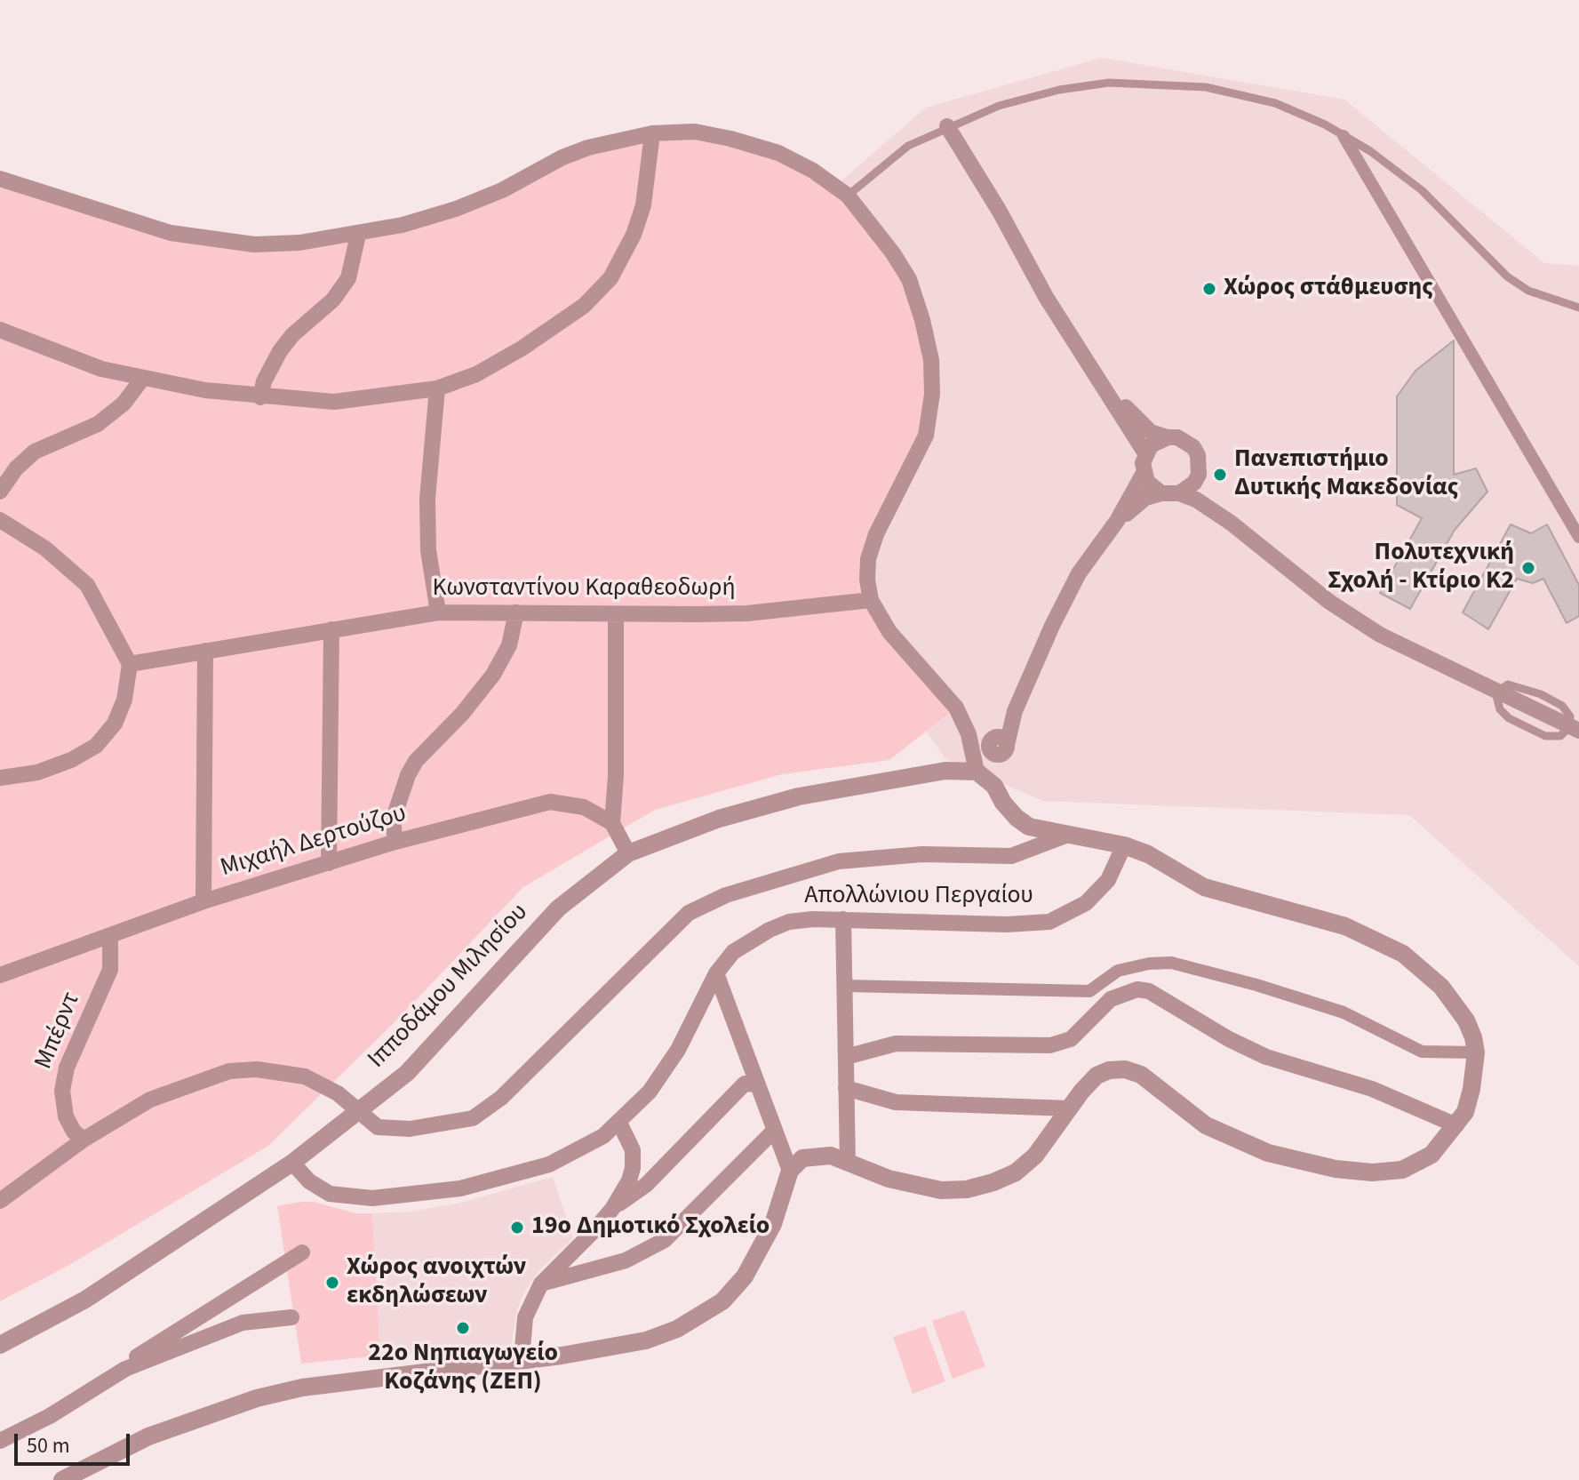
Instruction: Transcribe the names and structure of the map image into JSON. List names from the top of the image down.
{
  "streets": {
    "street": [
      "Κωνσταντίνου Καραθεοδωρή",
      "Μιχαήλ Δερτούζου",
      "Απολλώνιου Περγαίου",
      "Ιπποδάμου Μιλησίου",
      "Μπέρντ"
    ]
  },
  "crossings": [
    ["Μιχαήλ Δερτούζου", "Μπέρντ"],
    ["Απολλώνιου Περγαίου", "Ιπποδάμου Μιλησίου"]
  ],
  "places": [
    "Χώρος στάθμευσης",
    "Πανεπιστήμιο Δυτικής Μακεδονίας",
    "Πολυτεχνική Σχολή - Κτίριο Κ2",
    "19ο Δημοτικό Σχολείο",
    "Χώρος ανοιχτών εκδηλώσεων",
    "22ο Νηπιαγωγείο Κοζάνης (ΖΕΠ)"
  ],
  "scale_bar": "50 m"
}
